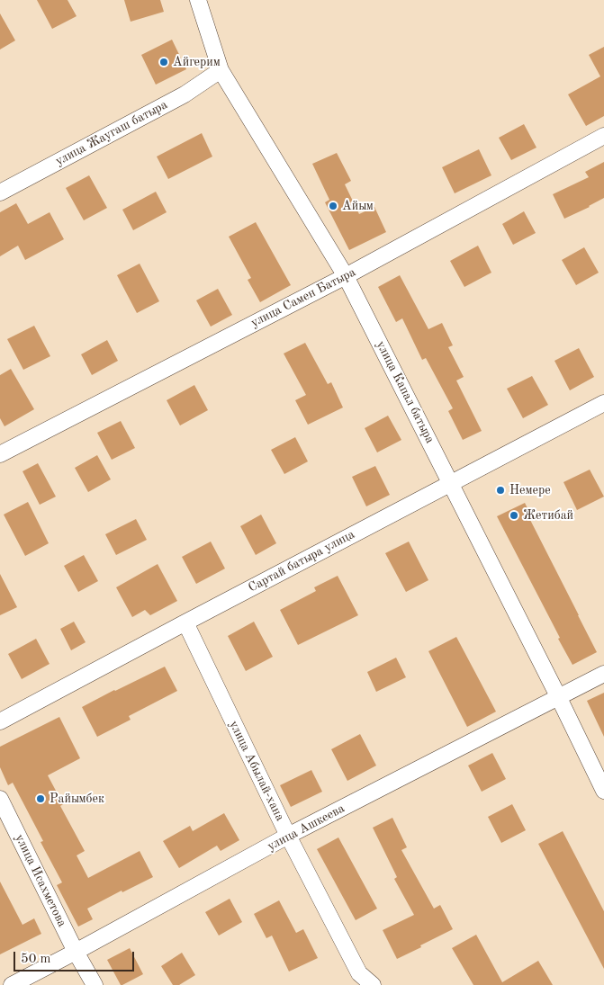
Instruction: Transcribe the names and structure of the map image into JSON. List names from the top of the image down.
{
  "streets": {
    "street": [
      "улица Жаугаш батыра",
      "улица Самен Батыра",
      "улица Капал батыра",
      "Сартай батыра улица",
      "улица Абылай-хана",
      "улица Ашкеева",
      "улица Исахметова"
    ]
  },
  "crossings": [
    ["улица Жаугаш батыра", "улица Капал батыра"],
    ["улица Самен Батыра", "улица Капал батыра"],
    ["улица Капал батыра", "Сартай батыра улица"],
    ["улица Капал батыра", "улица Ашкеева"],
    ["Сартай батыра улица", "улица Абылай-хана"],
    ["улица Абылай-хана", "улица Ашкеева"],
    ["улица Ашкеева", "улица Исахметова"]
  ],
  "places": [
    "Айгерим",
    "Айым",
    "Немере",
    "Жетибай",
    "Райымбек"
  ],
  "scale_bar": "50 m"
}
